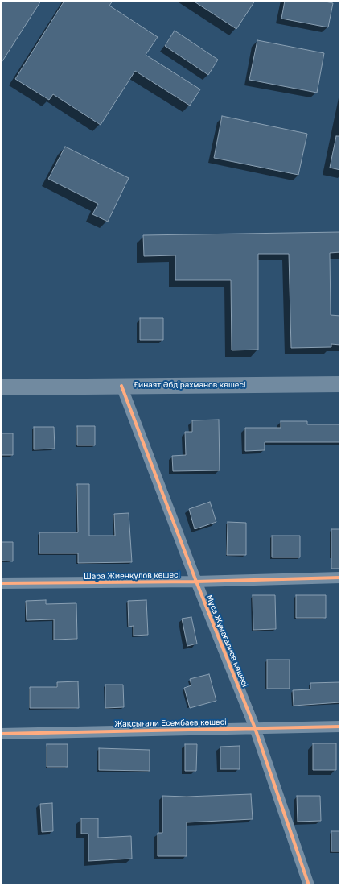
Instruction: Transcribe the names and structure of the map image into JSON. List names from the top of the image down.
{
  "streets": {
    "street": [
      "Ғинаят Әбдірахманов көшесі",
      "Шара Жиенқұлов көшесі",
      "Мұса Жұмағалиев көшесі",
      "Жақсығали Есембаев көшесi"
    ]
  },
  "crossings": [
    ["Ғинаят Әбдірахманов көшесі", "Мұса Жұмағалиев көшесі"],
    ["Шара Жиенқұлов көшесі", "Мұса Жұмағалиев көшесі"],
    ["Мұса Жұмағалиев көшесі", "Жақсығали Есембаев көшесi"]
  ]
}
